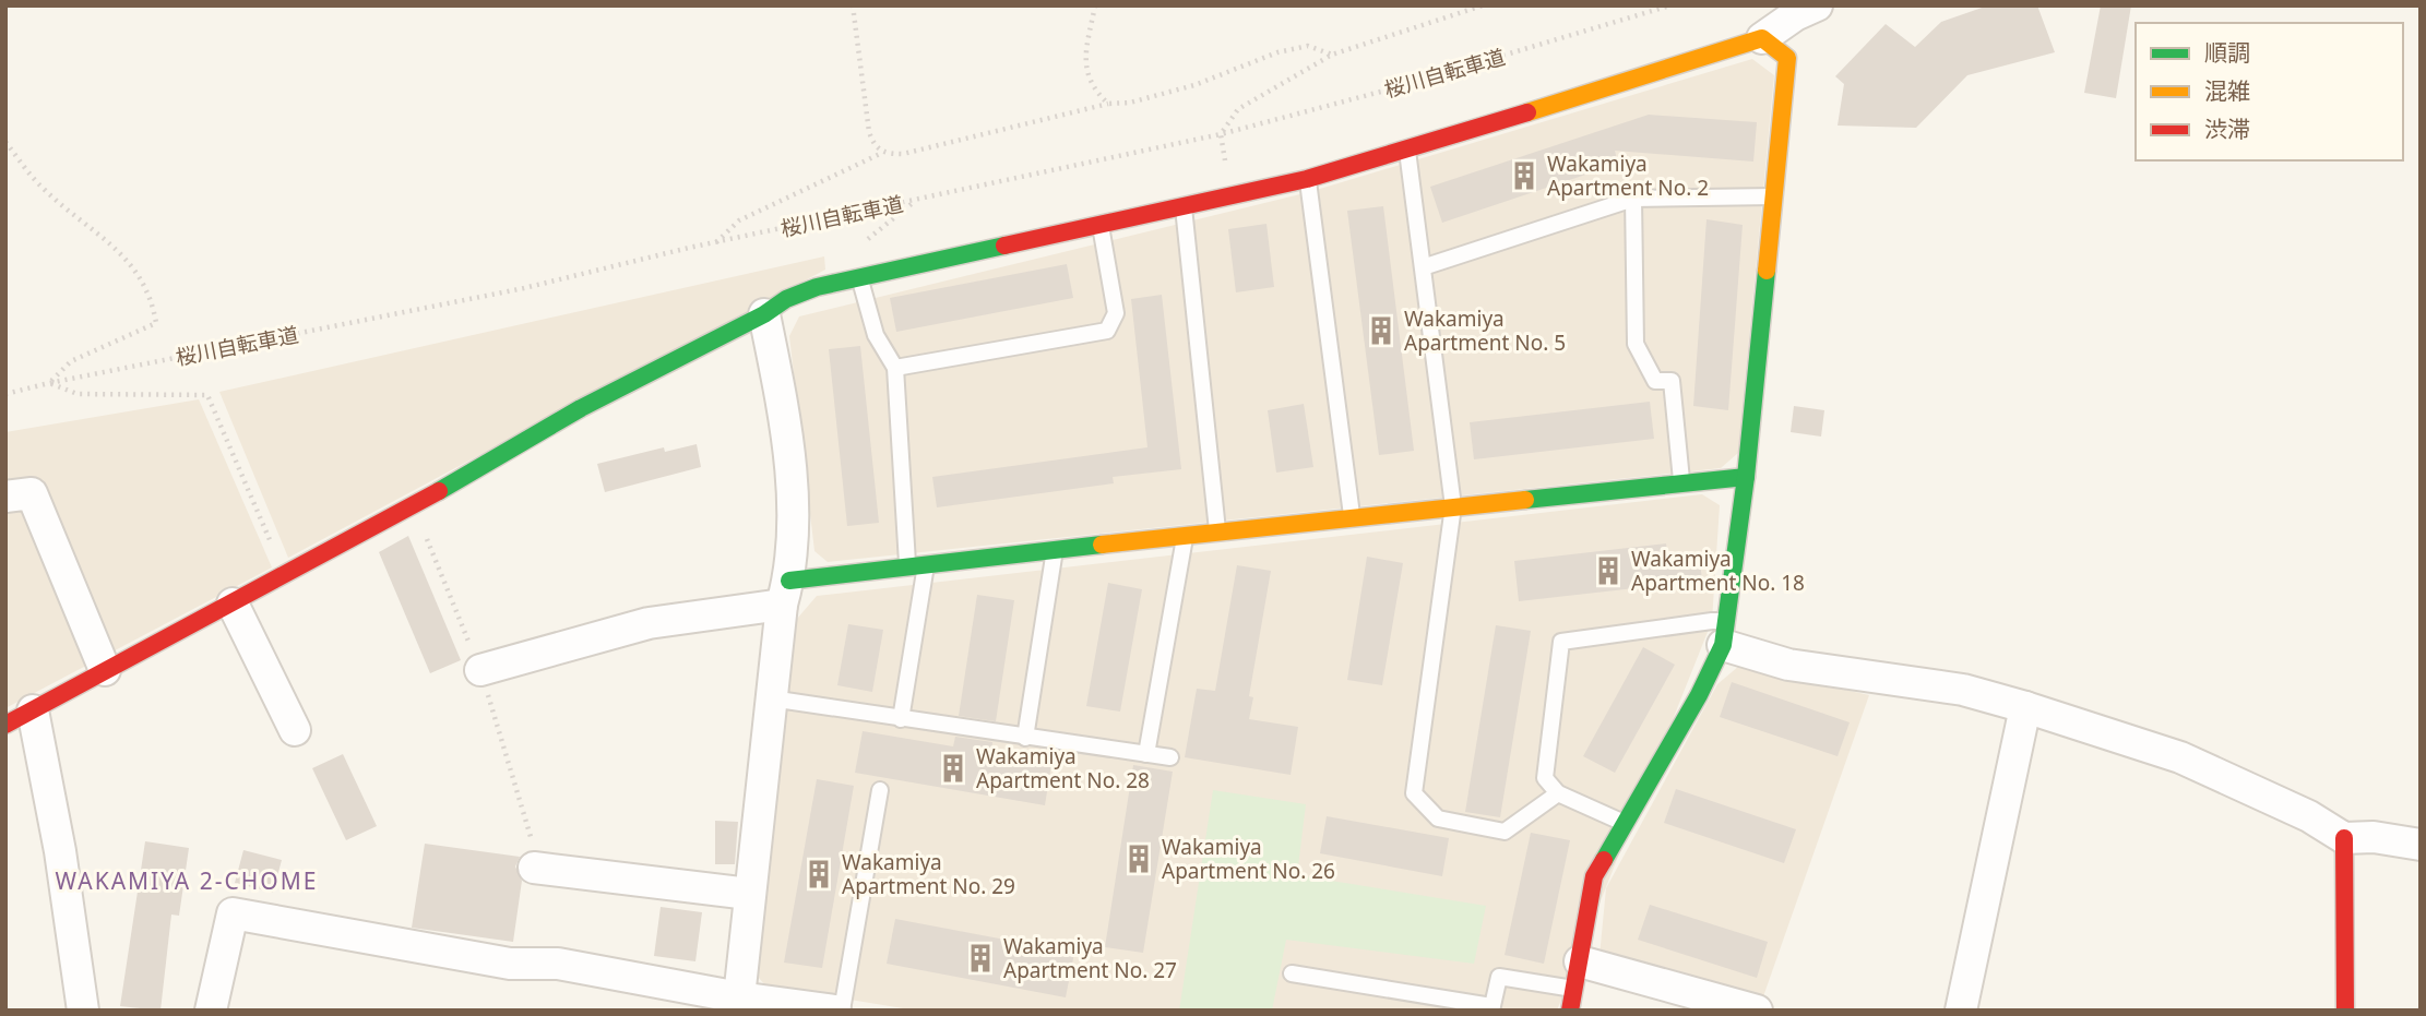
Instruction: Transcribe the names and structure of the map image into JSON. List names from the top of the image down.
{
  "streets": {
    "path": ["桜川自転車道"]
  },
  "districts": ["WAKAMIYA 2-CHOME"],
  "places": {
    "building": [
      "Wakamiya Apartment No. 2",
      "Wakamiya Apartment No. 5",
      "Wakamiya Apartment No. 18",
      "Wakamiya Apartment No. 28",
      "Wakamiya Apartment No. 26",
      "Wakamiya Apartment No. 29",
      "Wakamiya Apartment No. 27"
    ]
  },
  "legend": ["順調", "混雑", "渋滞"]
}
